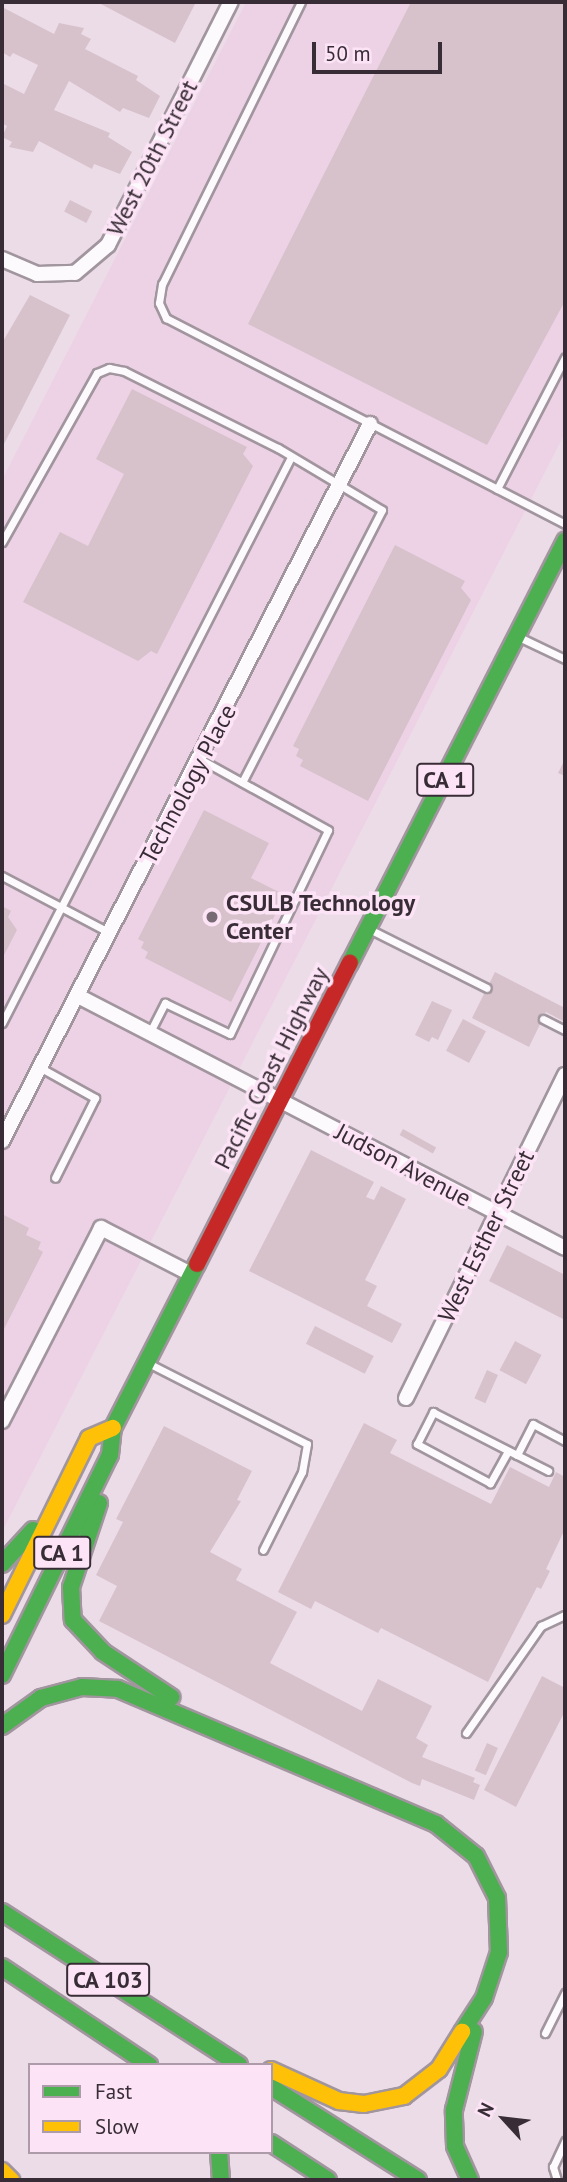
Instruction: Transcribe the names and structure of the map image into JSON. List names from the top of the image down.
{
  "streets": {
    "highway": ["CA 1", "Pacific Coast Highway", "CA 103"],
    "street": [
      "West 20th Street",
      "Technology Place",
      "Judson Avenue",
      "West Esther Street"
    ]
  },
  "crossings": [
    ["CA 1", "Pacific Coast Highway"],
    ["Technology Place", "Judson Avenue"],
    ["Pacific Coast Highway", "Judson Avenue"],
    ["Judson Avenue", "West Esther Street"]
  ],
  "places": ["CSULB Technology Center"],
  "legend": ["Fast", "Slow"],
  "scale_bar": "50 m",
  "north": "top left"
}
